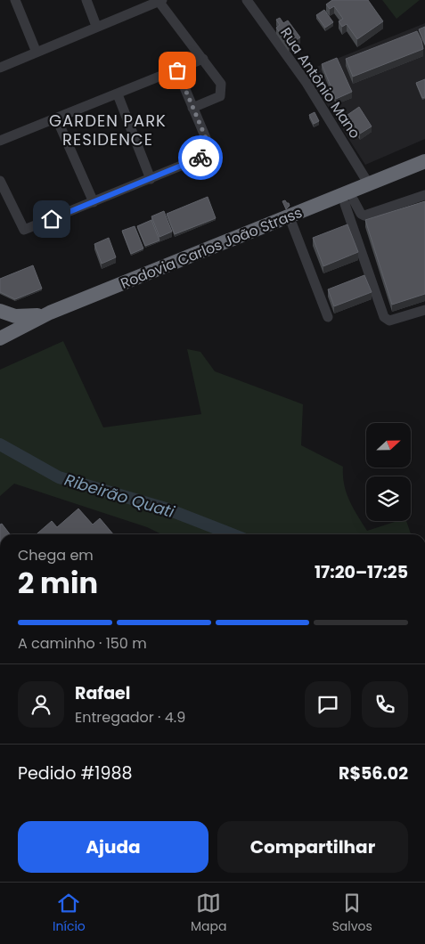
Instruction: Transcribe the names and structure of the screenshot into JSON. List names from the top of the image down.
{
  "streets": {
    "highway": ["Rodovia Carlos João Strass"],
    "street": ["Rua Antônio Mano"]
  },
  "crossings": [
    ["Rua Antônio Mano", "Rodovia Carlos João Strass"]
  ],
  "districts": ["GARDEN PARK RESIDENCE"],
  "water": ["Ribeirão Quati"],
  "north": "right",
  "page": {
    "heading": ["2 min", "Chega em", "17:20–17:25"],
    "panel": [
      "Rafael",
      "Entregador · 4.9",
      "Pedido #1988",
      "R$56.02"
    ],
    "bar": "A caminho · 150 m",
    "buttons": ["Ajuda", "Compartilhar"],
    "tabs": ["Início", "Mapa", "Salvos"]
  }
}
